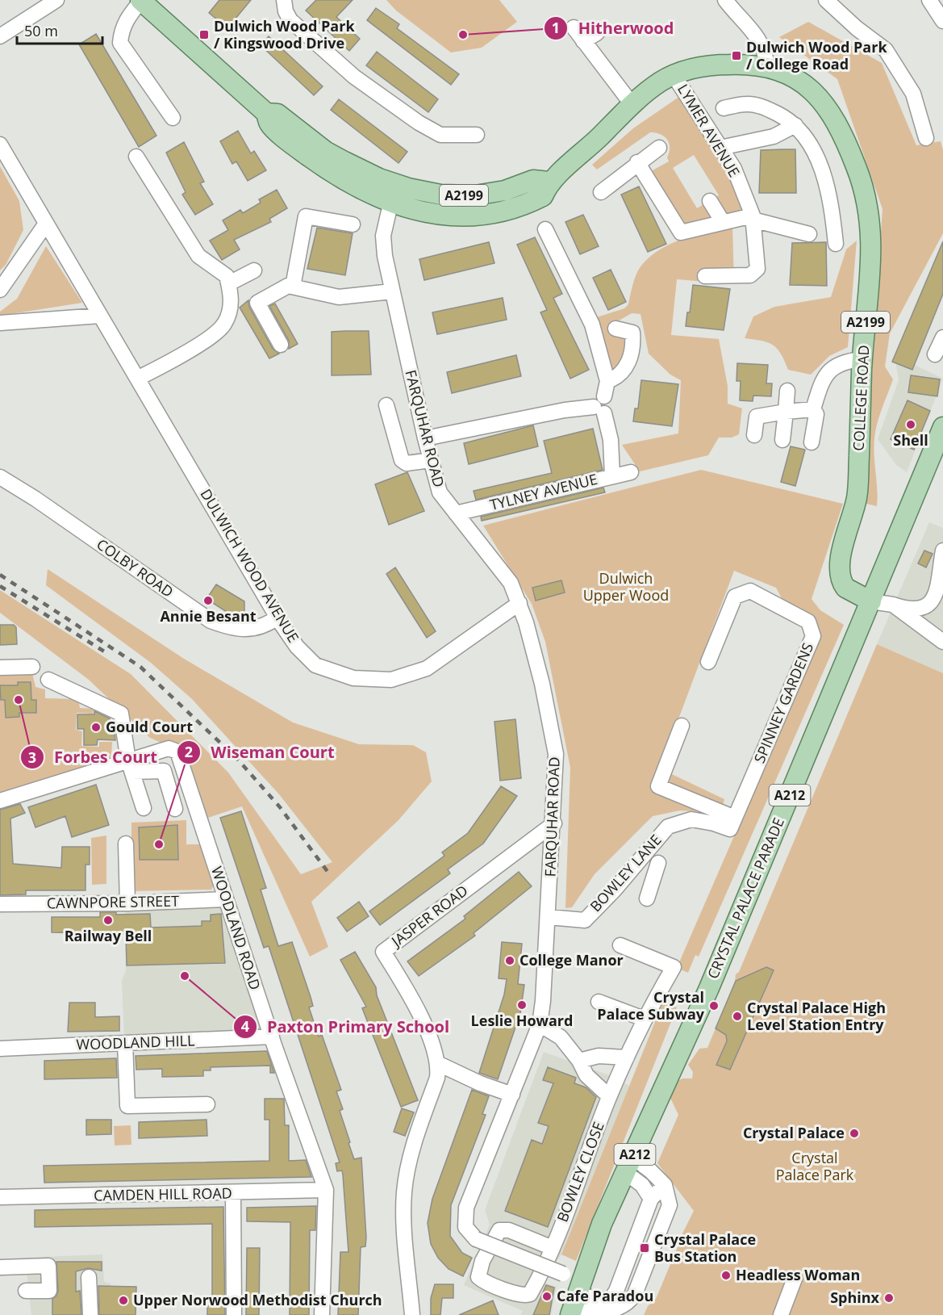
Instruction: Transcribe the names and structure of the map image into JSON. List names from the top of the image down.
{
  "streets": {
    "main road": [
      "A2199",
      "COLLEGE ROAD",
      "A212",
      "CRYSTAL PALACE PARADE"
    ],
    "street": [
      "LYMER AVENUE",
      "FARQUHAR ROAD",
      "TYLNEY AVENUE",
      "DULWICH WOOD AVENUE",
      "COLBY ROAD",
      "SPINNEY GARDENS",
      "BOWLEY LANE",
      "CAWNPORE STREET",
      "JASPER ROAD",
      "WOODLAND ROAD",
      "WOODLAND HILL",
      "BOWLEY CLOSE",
      "CAMDEN HILL ROAD"
    ]
  },
  "crossings": [
    ["LYMER AVENUE", "A2199"],
    ["A2199", "COLLEGE ROAD"],
    ["A2199", "FARQUHAR ROAD"],
    ["COLLEGE ROAD", "CRYSTAL PALACE PARADE"],
    ["FARQUHAR ROAD", "TYLNEY AVENUE"],
    ["FARQUHAR ROAD", "DULWICH WOOD AVENUE"],
    ["FARQUHAR ROAD", "BOWLEY LANE"],
    ["FARQUHAR ROAD", "CRYSTAL PALACE PARADE"],
    ["FARQUHAR ROAD", "JASPER ROAD"],
    ["DULWICH WOOD AVENUE", "COLBY ROAD"],
    ["SPINNEY GARDENS", "BOWLEY LANE"],
    ["CAWNPORE STREET", "WOODLAND ROAD"],
    ["WOODLAND ROAD", "WOODLAND HILL"],
    ["WOODLAND ROAD", "CAMDEN HILL ROAD"]
  ],
  "parks": ["Dulwich Upper Wood", "Crystal Palace Park"],
  "places": {
    "transit": ["Dulwich Wood Park / Kingswood Drive", "Dulwich Wood Park / College Road", "Crystal Palace Bus Station"],
    "other": [
      "Hitherwood",
      "Shell",
      "Annie Besant",
      "Forbes Court",
      "Gould Court",
      "Wiseman Court",
      "Railway Bell",
      "College Manor",
      "Paxton Primary School",
      "Leslie Howard",
      "Crystal Palace Subway",
      "Crystal Palace High Level Station Entry",
      "Crystal Palace",
      "Headless Woman",
      "Cafe Paradou",
      "Sphinx",
      "Upper Norwood Methodist Church"
    ]
  },
  "scale_bar": "50 m"
}
